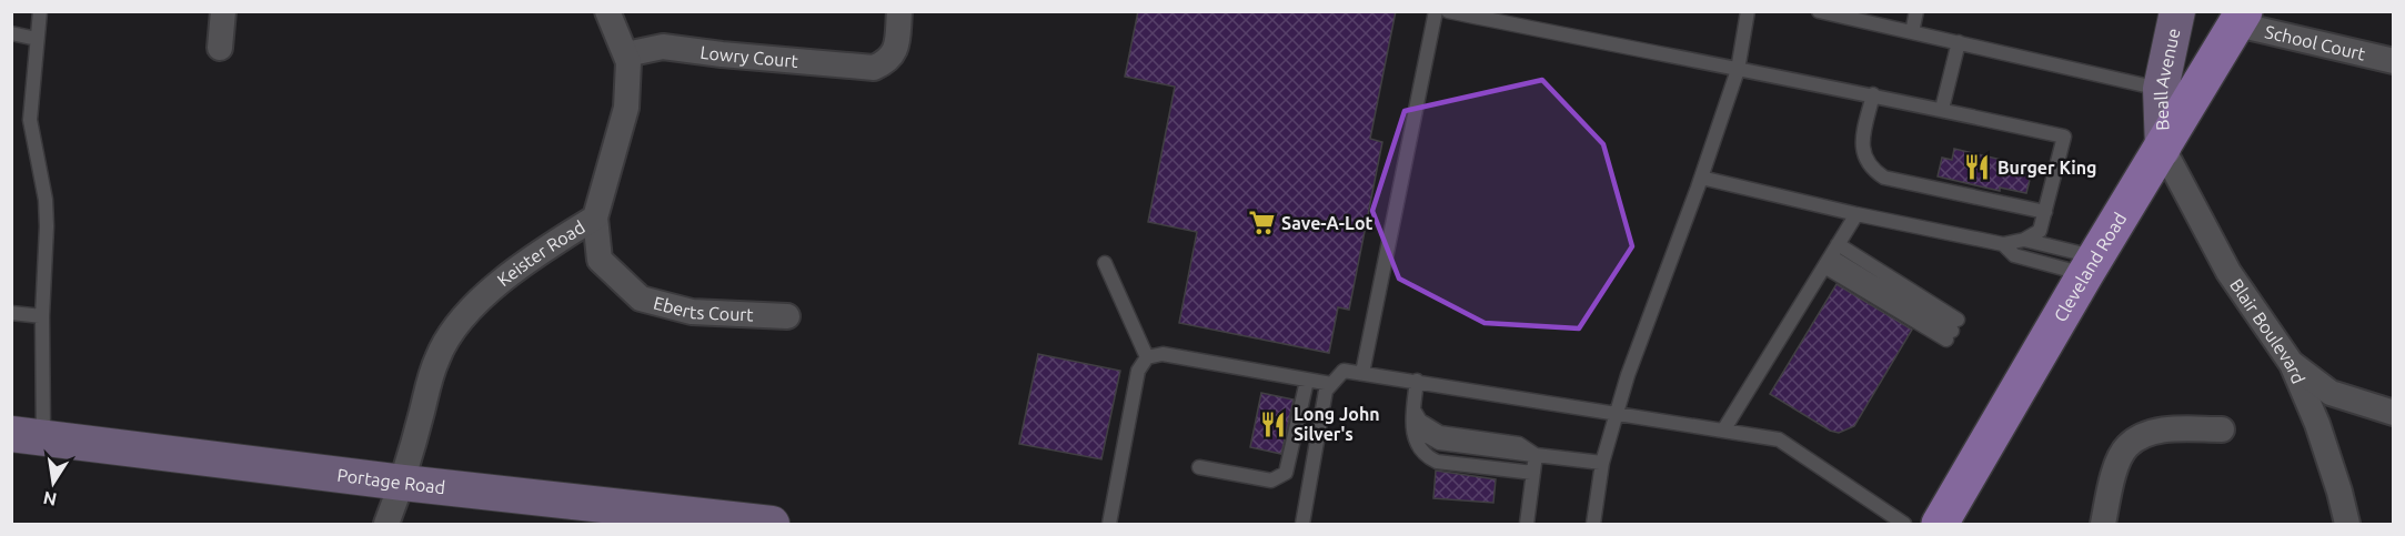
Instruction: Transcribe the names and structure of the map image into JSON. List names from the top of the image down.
{
  "streets": {
    "main road": ["Beall Avenue", "Cleveland Road", "Portage Road"],
    "street": [
      "School Court",
      "Lowry Court",
      "Keister Road",
      "Eberts Court",
      "Blair Boulevard"
    ]
  },
  "crossings": [
    ["School Court", "Cleveland Road"],
    ["Lowry Court", "Keister Road"],
    ["Beall Avenue", "Cleveland Road"],
    ["Beall Avenue", "Blair Boulevard"],
    ["Keister Road", "Eberts Court"],
    ["Keister Road", "Portage Road"],
    ["Cleveland Road", "Blair Boulevard"]
  ],
  "places": {
    "restaurant": ["Burger King", "Long John Silver's"],
    "supermarket": ["Save-A-Lot"]
  },
  "north": "bottom"
}
